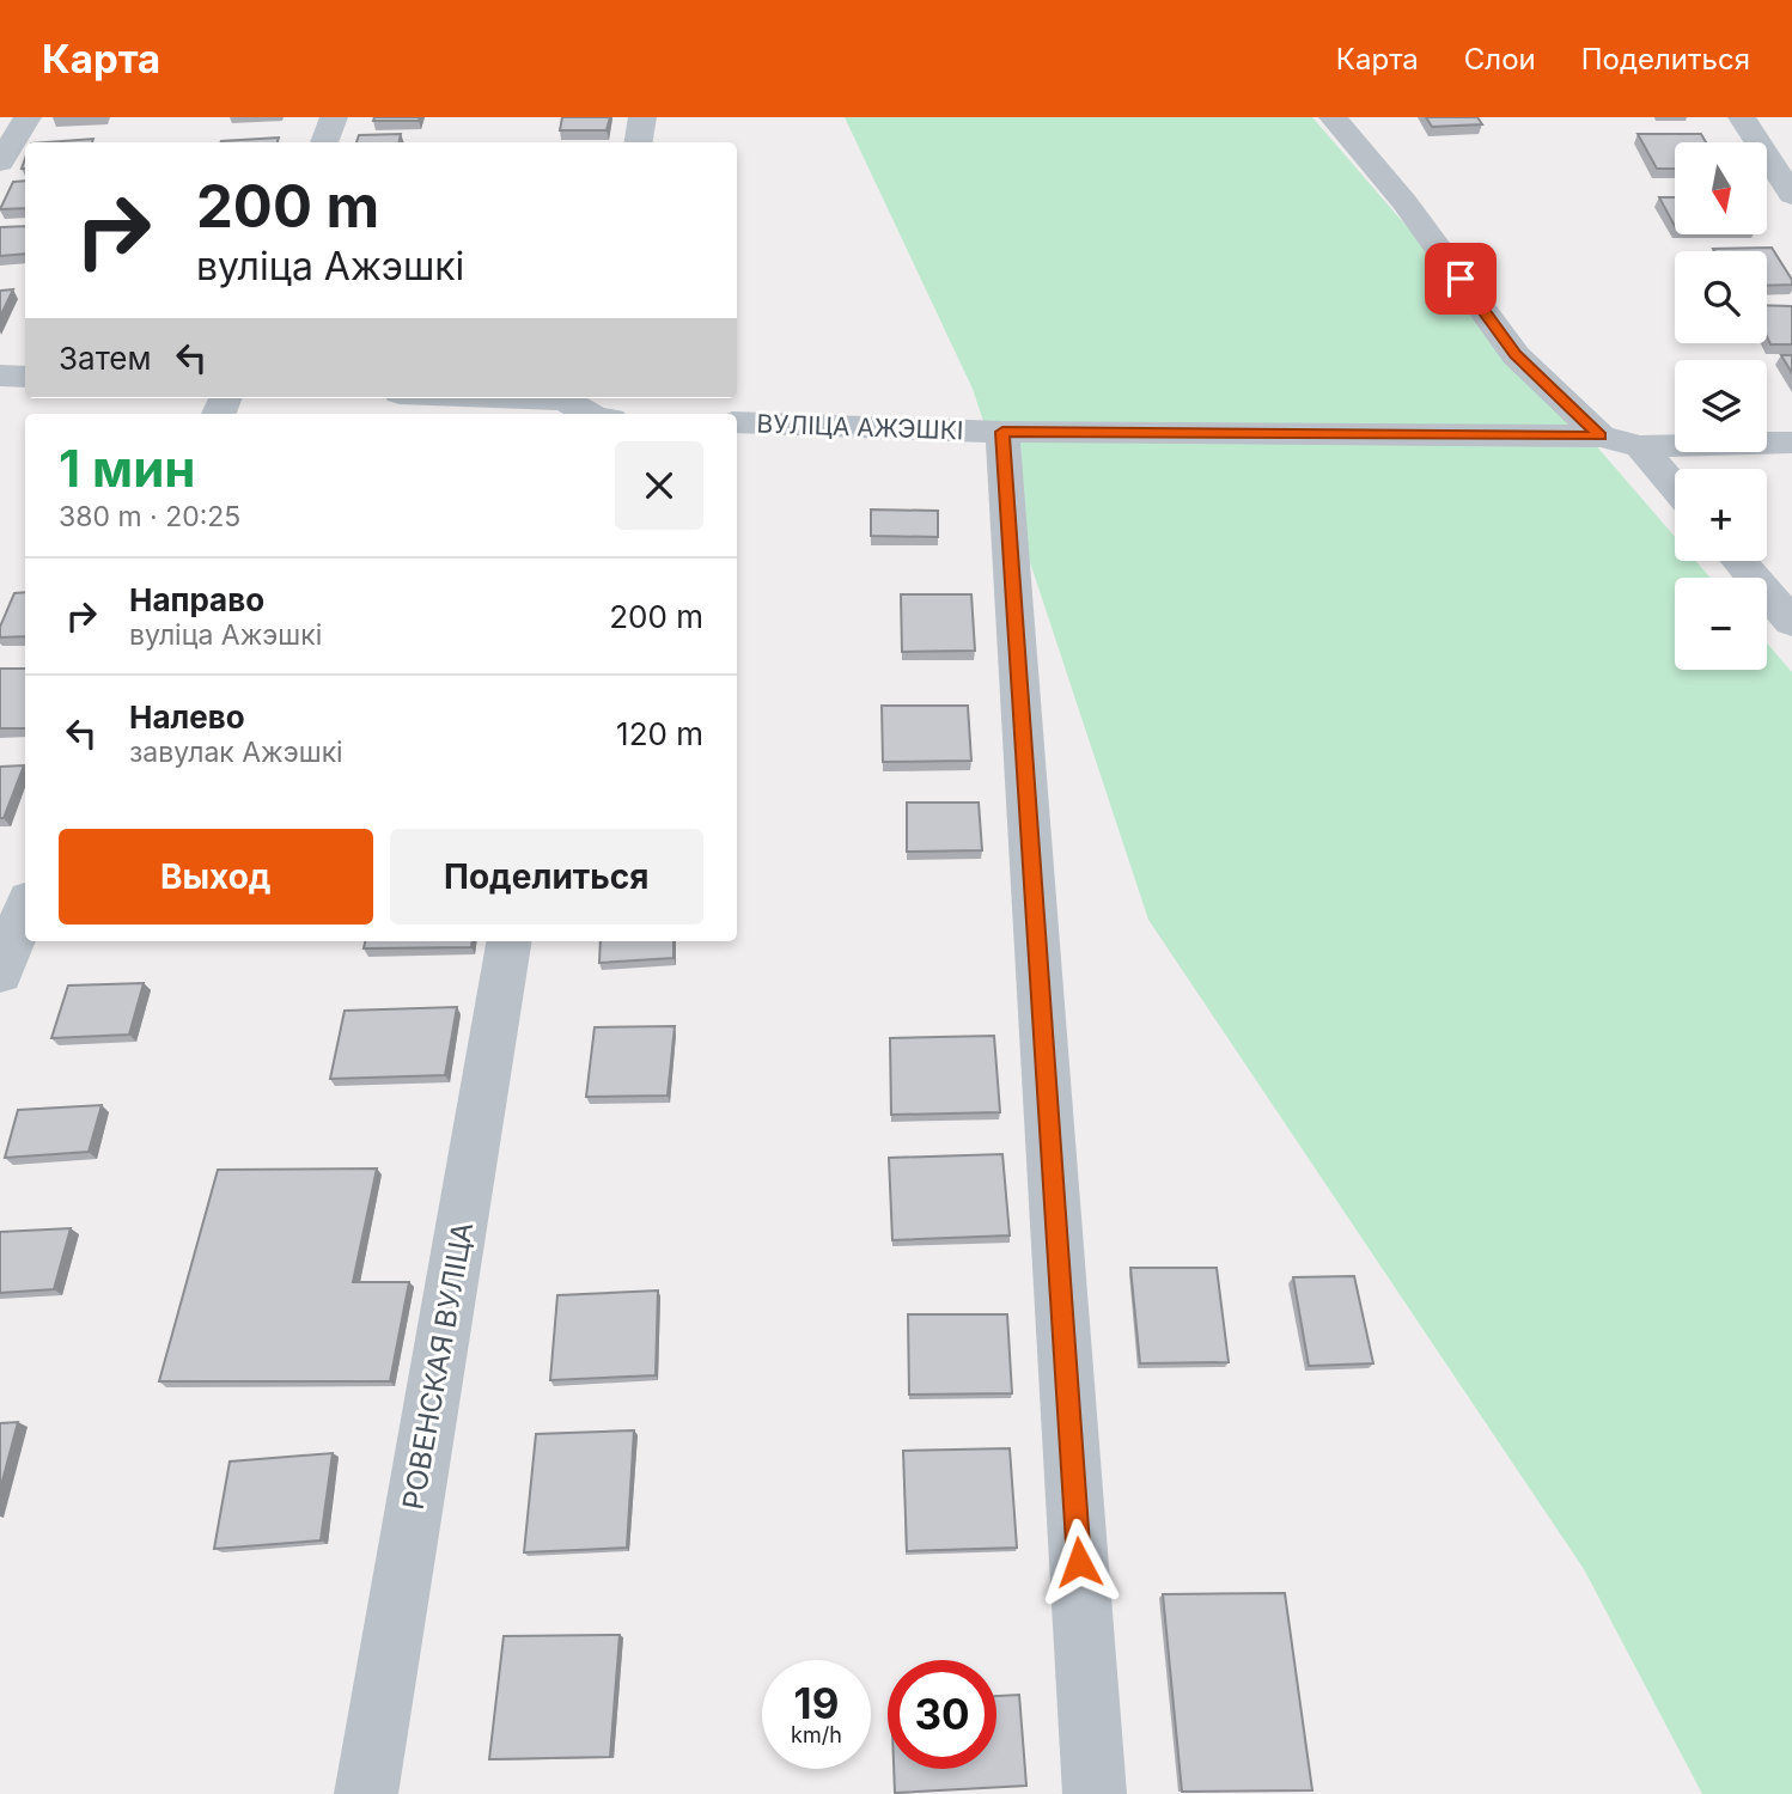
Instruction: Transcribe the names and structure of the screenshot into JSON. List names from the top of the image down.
{
  "streets": {
    "street": ["ВУЛІЦА АЖЭШКІ", "РОВЕНСКАЯ ВУЛІЦА"]
  },
  "north": "bottom",
  "page": {
    "header": "Карта",
    "nav": ["Карта", "Слои", "Поделиться"],
    "map_buttons": ["+", "−"],
    "turn": ["200 m", "вуліца Ажэшкі"],
    "then": "Затем",
    "heading": ["1 мин", "380 m · 20:25"],
    "list": [
      {
        "name": "Направо",
        "note": "вуліца Ажэшкі",
        "value": "200 m"
      },
      {
        "name": "Налево",
        "note": "завулак Ажэшкі",
        "value": "120 m"
      }
    ],
    "buttons": ["Выход", "Поделиться"],
    "speed": "19 km/h",
    "limit": "30"
  }
}
